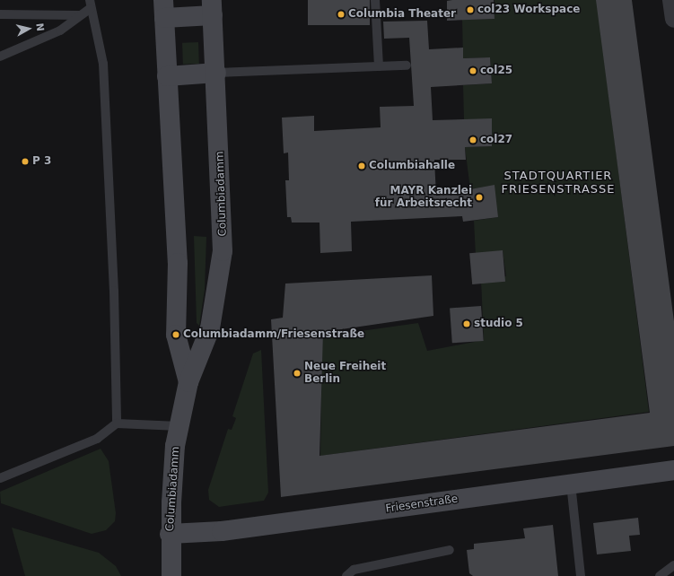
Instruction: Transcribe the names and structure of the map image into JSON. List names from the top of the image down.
{
  "streets": {
    "main road": ["Columbiadamm", "Friesenstraße"]
  },
  "crossings": [
    ["Columbiadamm", "Friesenstraße"]
  ],
  "districts": ["STADTQUARTIER FRIESENSTRASSE"],
  "places": [
    "col23 Workspace",
    "Columbia Theater",
    "col25",
    "col27",
    "P 3",
    "Columbiahalle",
    "MAYR Kanzlei für Arbeitsrecht",
    "studio 5",
    "Columbiadamm/Friesenstraße",
    "Neue Freiheit Berlin"
  ],
  "north": "right"
}
